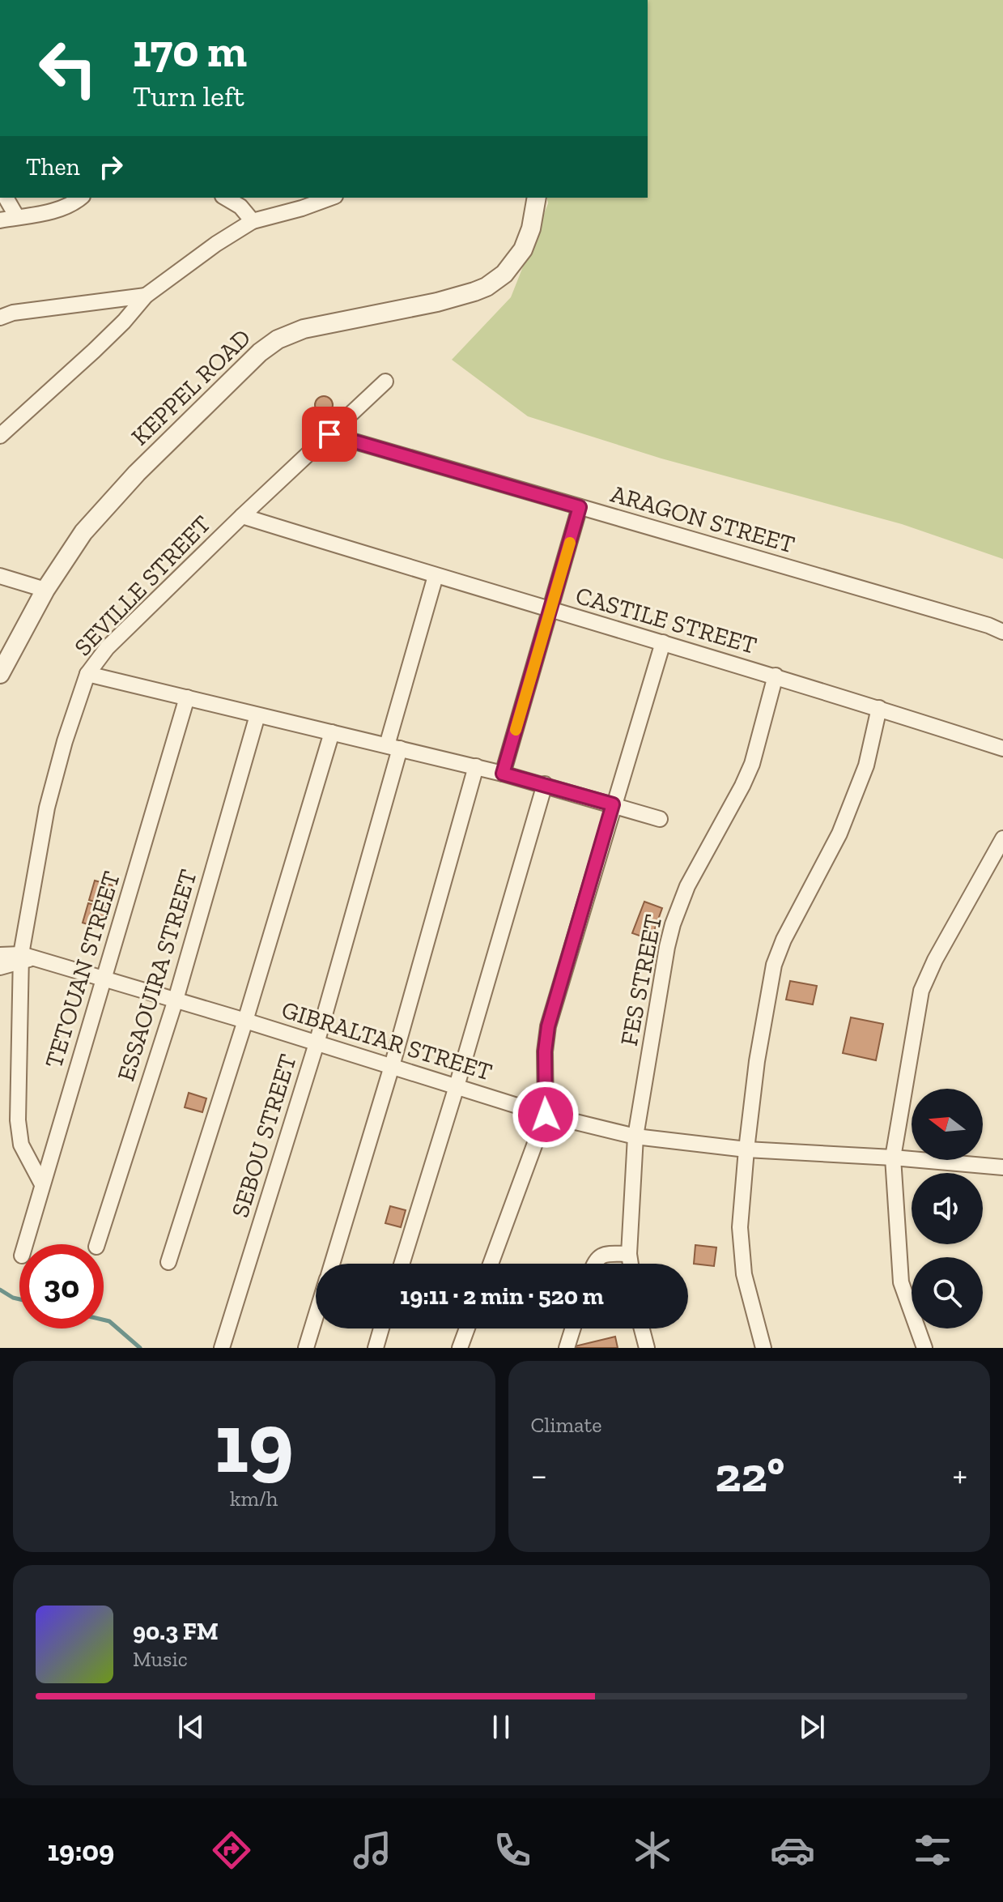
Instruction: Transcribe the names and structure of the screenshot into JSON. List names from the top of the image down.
{
  "streets": {
    "street": [
      "KEPPEL ROAD",
      "ARAGON STREET",
      "SEVILLE STREET",
      "CASTILE STREET",
      "TETOUAN STREET",
      "ESSAOUIRA STREET",
      "FES STREET",
      "GIBRALTAR STREET",
      "SEBOU STREET"
    ]
  },
  "crossings": [
    ["ARAGON STREET", "SEVILLE STREET"],
    ["SEVILLE STREET", "CASTILE STREET"],
    ["SEVILLE STREET", "TETOUAN STREET"],
    ["SEVILLE STREET", "GIBRALTAR STREET"],
    ["CASTILE STREET", "FES STREET"],
    ["CASTILE STREET", "SEBOU STREET"],
    ["TETOUAN STREET", "GIBRALTAR STREET"],
    ["ESSAOUIRA STREET", "GIBRALTAR STREET"],
    ["FES STREET", "GIBRALTAR STREET"],
    ["GIBRALTAR STREET", "SEBOU STREET"]
  ],
  "north": "left",
  "page": {
    "turn": ["170 m", "Turn left"],
    "then": "Then",
    "limit": "30",
    "trip": "19:11 · 2 min · 520 m",
    "tile": [
      ["19", "km/h"],
      "Climate"
    ],
    "heat": ["−", "22°", "+"],
    "song": ["90.3 FM", "Music"],
    "tabs": "19:09"
  }
}
